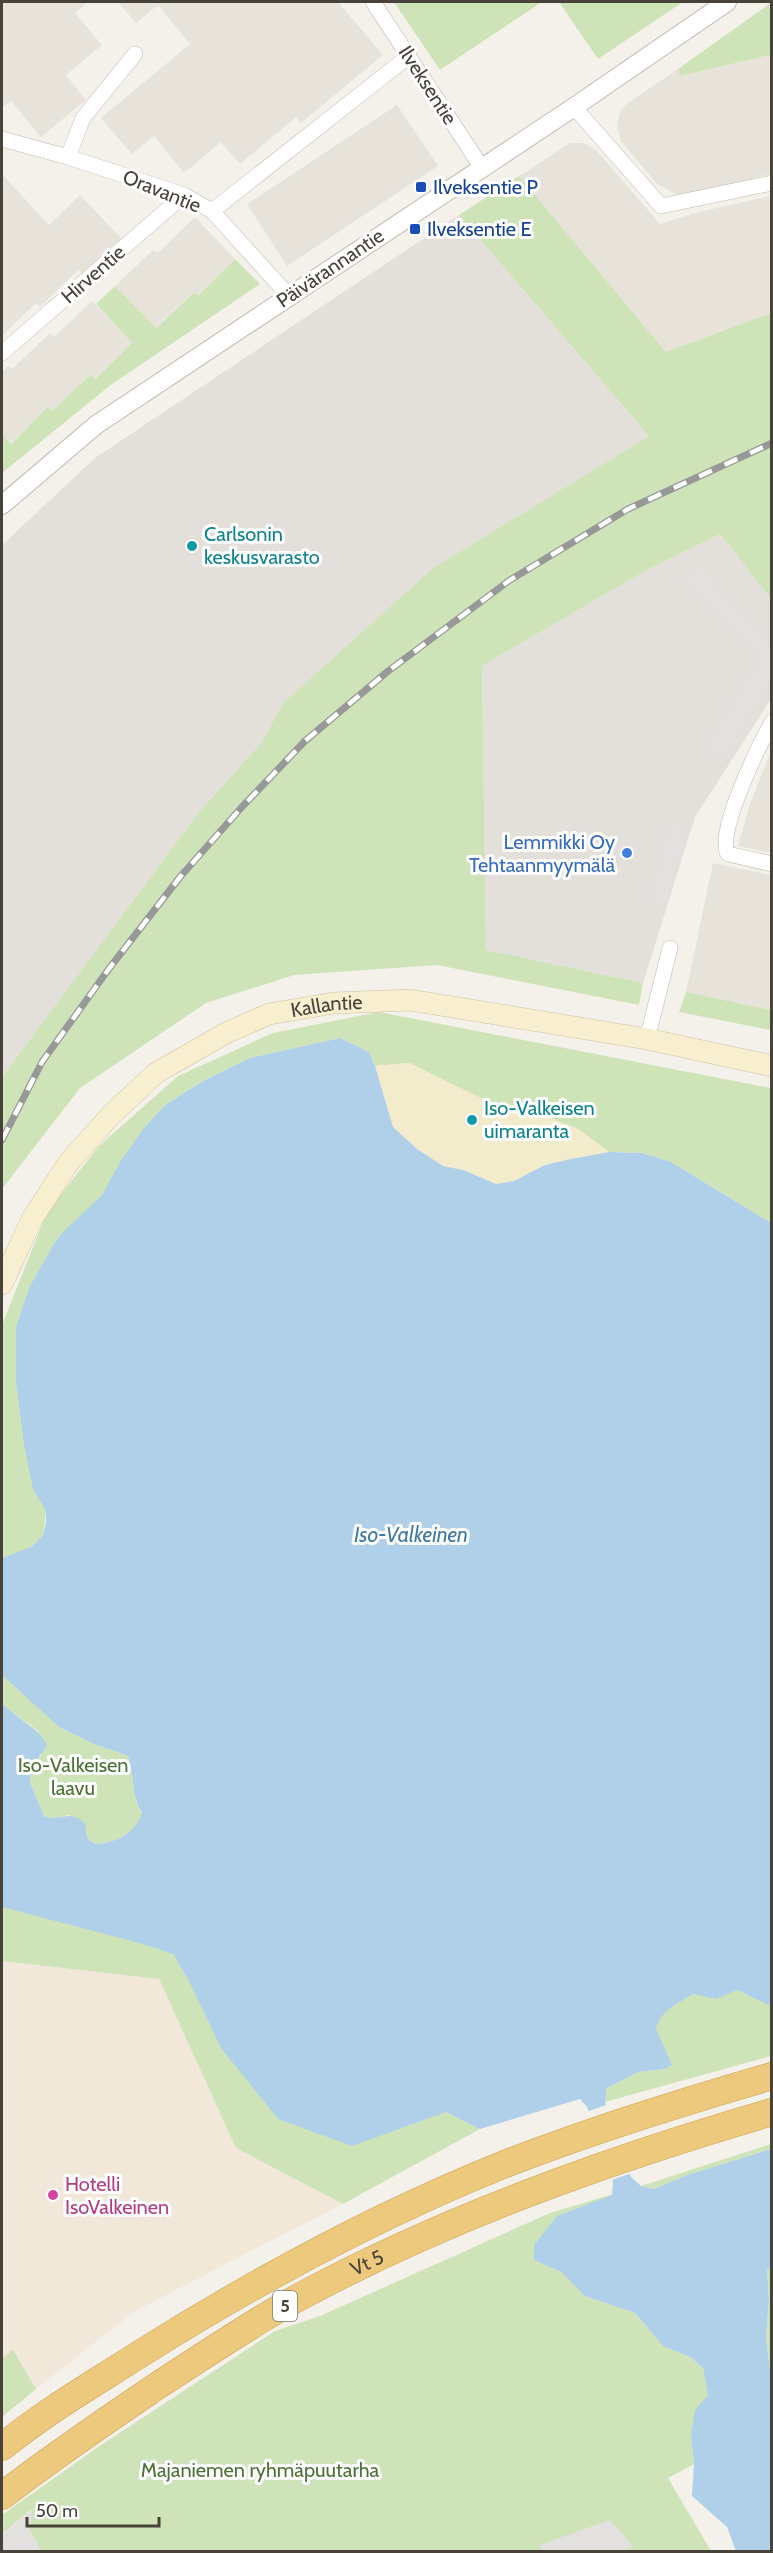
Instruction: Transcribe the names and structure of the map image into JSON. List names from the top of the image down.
{
  "streets": {
    "highway": ["Vt 5", "5"],
    "main road": ["Kallantie"],
    "street": [
      "Ilveksentie",
      "Oravantie",
      "Päivärannantie",
      "Hirventie"
    ]
  },
  "crossings": [
    ["Ilveksentie", "Päivärannantie"],
    ["Oravantie", "Päivärannantie"],
    ["Oravantie", "Hirventie"]
  ],
  "water": ["Iso-Valkeinen"],
  "parks": ["Iso-Valkeisen laavu", "Majaniemen ryhmäpuutarha"],
  "places": {
    "transit": ["Ilveksentie P", "Ilveksentie E"],
    "other": [
      "Carlsonin keskusvarasto",
      "Lemmikki Oy Tehtaanmyymälä",
      "Iso-Valkeisen uimaranta",
      "Hotelli IsoValkeinen"
    ]
  },
  "scale_bar": "50 m"
}
